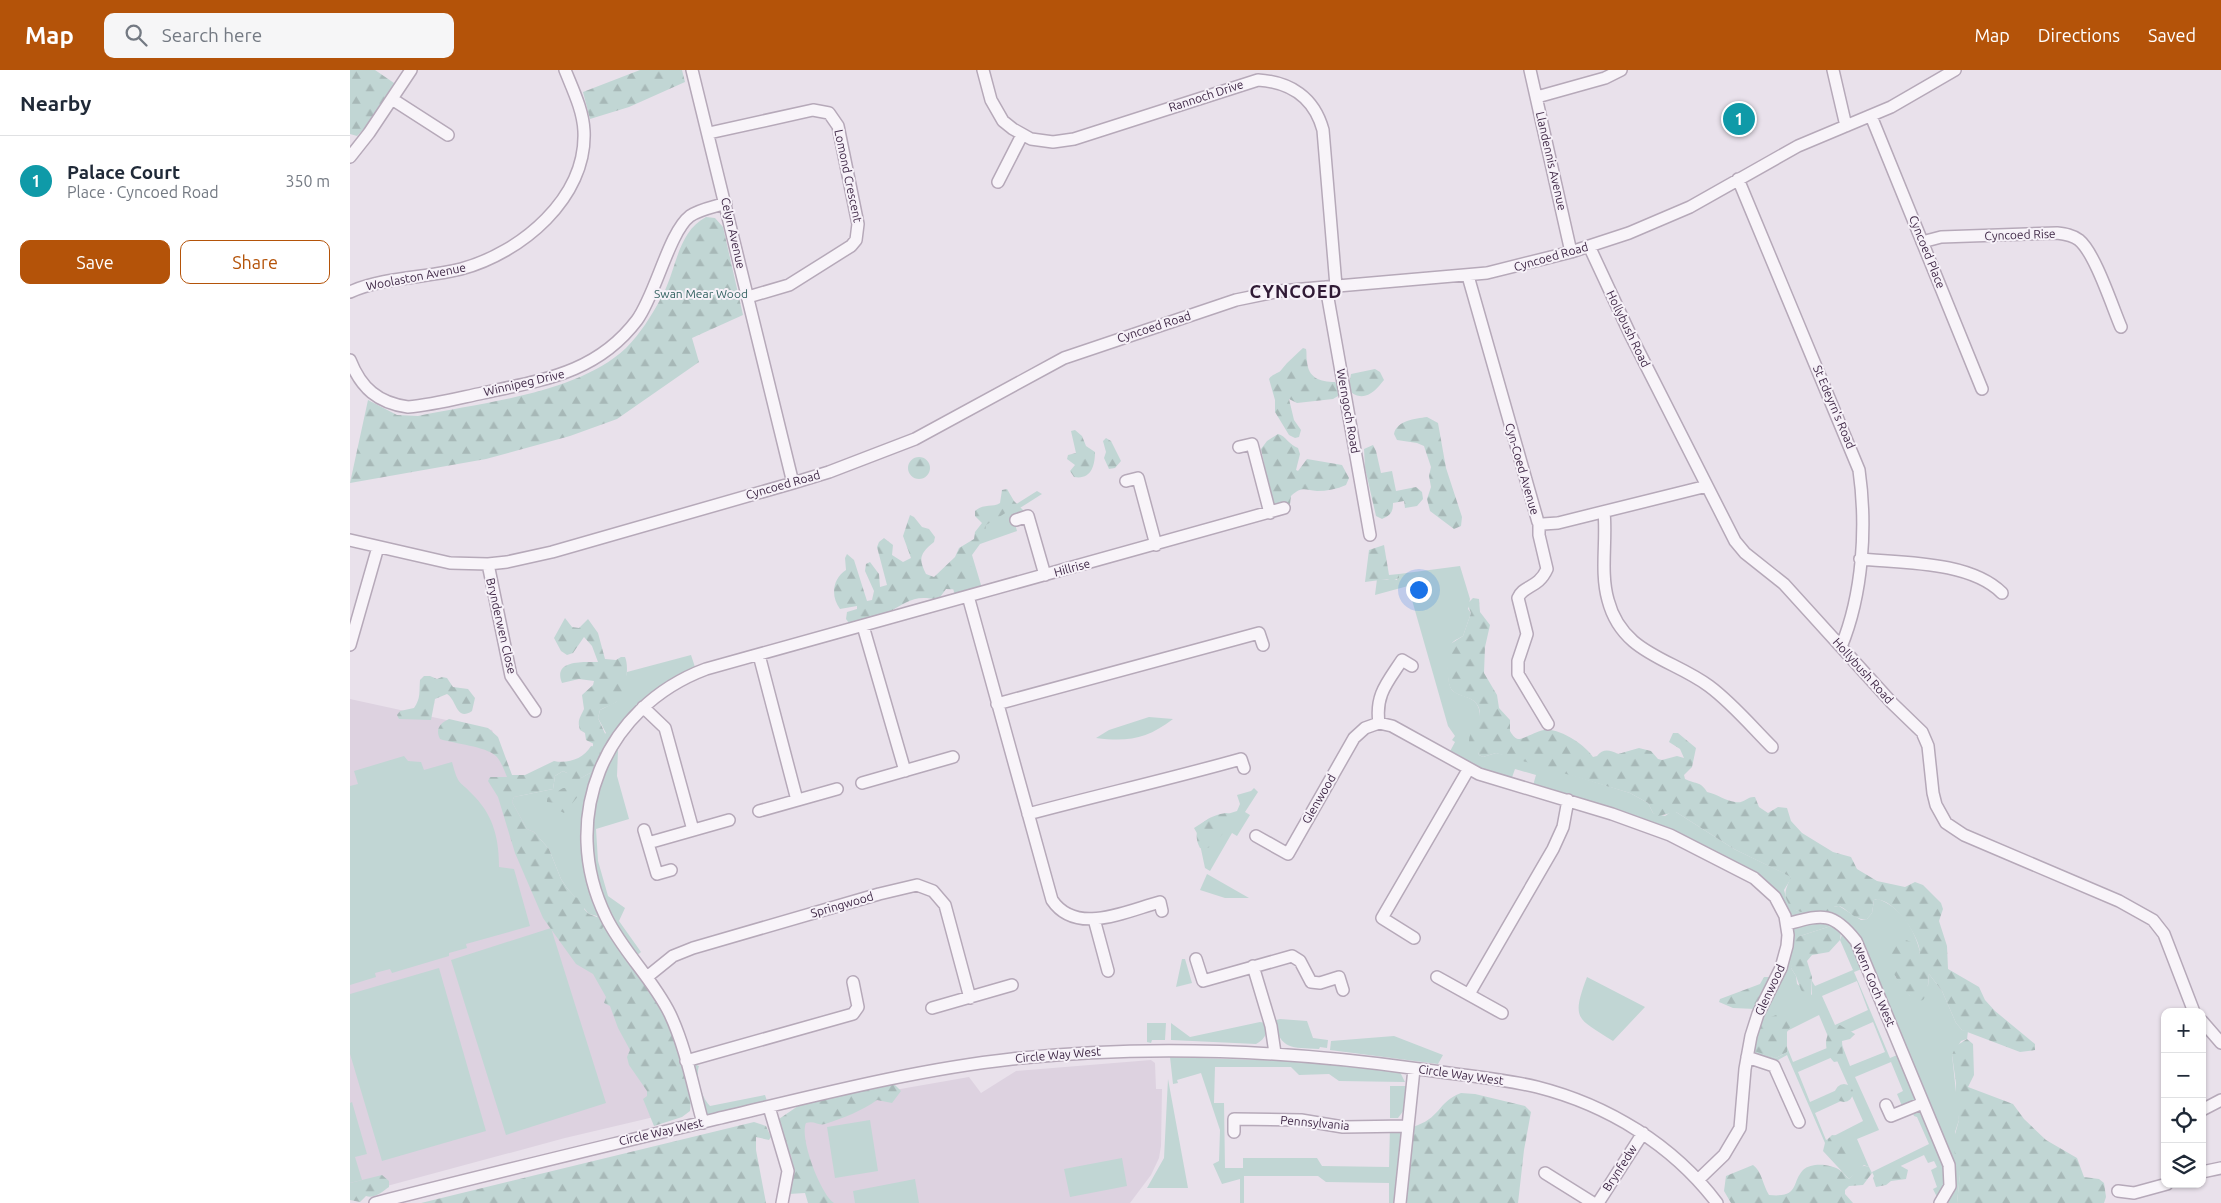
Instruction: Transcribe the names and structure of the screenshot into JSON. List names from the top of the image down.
{
  "streets": {
    "street": [
      "Rannoch Drive",
      "Llandennis Avenue",
      "Lomond Crescent",
      "Celyn Avenue",
      "Cyncoed Rise",
      "Cyncoed Place",
      "Cyncoed Road",
      "Woolaston Avenue",
      "Hollybush Road",
      "Winnipeg Drive",
      "St Edeyrn's Road",
      "Werngoch Road",
      "Cyn-Coed Avenue",
      "Hillrise",
      "Brynderwen Close",
      "Glenwood",
      "Springwood",
      "Wern Goch West",
      "Circle Way West",
      "Pennsylvania",
      "Brynfedw"
    ]
  },
  "crossings": [
    ["Rannoch Drive", "Cyncoed Road"],
    ["Rannoch Drive", "Werngoch Road"],
    ["Llandennis Avenue", "Cyncoed Road"],
    ["Lomond Crescent", "Celyn Avenue"],
    ["Celyn Avenue", "Cyncoed Road"],
    ["Celyn Avenue", "Winnipeg Drive"],
    ["Cyncoed Rise", "Cyncoed Place"],
    ["Cyncoed Place", "Cyncoed Road"],
    ["Cyncoed Road", "Hollybush Road"],
    ["Cyncoed Road", "St Edeyrn's Road"],
    ["Cyncoed Road", "Werngoch Road"],
    ["Cyncoed Road", "Cyn-Coed Avenue"],
    ["Cyncoed Road", "Brynderwen Close"],
    ["Hollybush Road", "St Edeyrn's Road"],
    ["Hollybush Road", "Cyn-Coed Avenue"],
    ["Glenwood", "Wern Goch West"],
    ["Glenwood", "Circle Way West"],
    ["Circle Way West", "Brynfedw"]
  ],
  "districts": ["CYNCOED"],
  "parks": ["Swan Mear Wood"],
  "page": {
    "header": "Map",
    "search": "Search here",
    "nav": ["Map", "Directions", "Saved"],
    "heading": "Nearby",
    "pins": "1",
    "list": [
      {
        "mark": "1",
        "name": "Palace Court",
        "note": "Place · Cyncoed Road",
        "value": "350 m"
      }
    ],
    "buttons": ["Save", "Share"],
    "map_buttons": ["+", "−"]
  }
}
